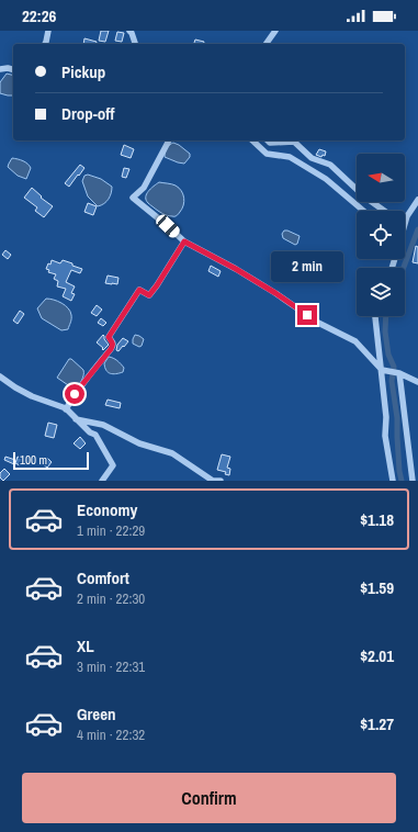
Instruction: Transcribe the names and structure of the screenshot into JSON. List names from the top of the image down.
{
  "scale_bar": "100 m",
  "north": "left",
  "page": {
    "status": "22:26",
    "banner": ["Pickup", "Drop-off"],
    "bubble": "2 min",
    "scale": "100 m",
    "list": [
      {
        "name": "Economy",
        "note": "1 min · 22:29",
        "value": "$1.18"
      },
      {
        "name": "Comfort",
        "note": "2 min · 22:30",
        "value": "$1.59"
      },
      {
        "name": "XL",
        "note": "3 min · 22:31",
        "value": "$2.01"
      },
      {
        "name": "Green",
        "note": "4 min · 22:32",
        "value": "$1.27"
      }
    ],
    "buttons": "Confirm"
  }
}
